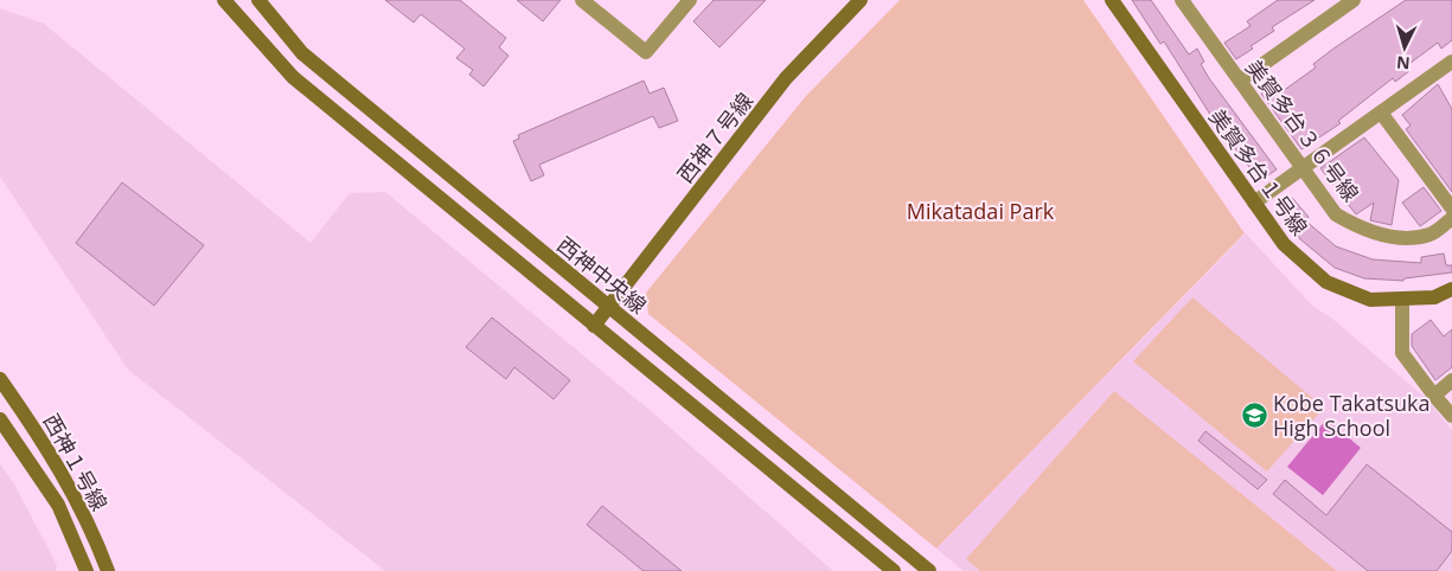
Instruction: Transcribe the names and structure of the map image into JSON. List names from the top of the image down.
{
  "streets": {
    "street": [
      "美賀多台３６号線",
      "西神７号線",
      "美賀多台１号線",
      "西神中央線",
      "西神１号線"
    ]
  },
  "crossings": [
    ["西神７号線", "西神中央線"]
  ],
  "parks": ["Mikatadai Park"],
  "places": {
    "school or university": ["Kobe Takatsuka High School"]
  },
  "north": "bottom"
}
